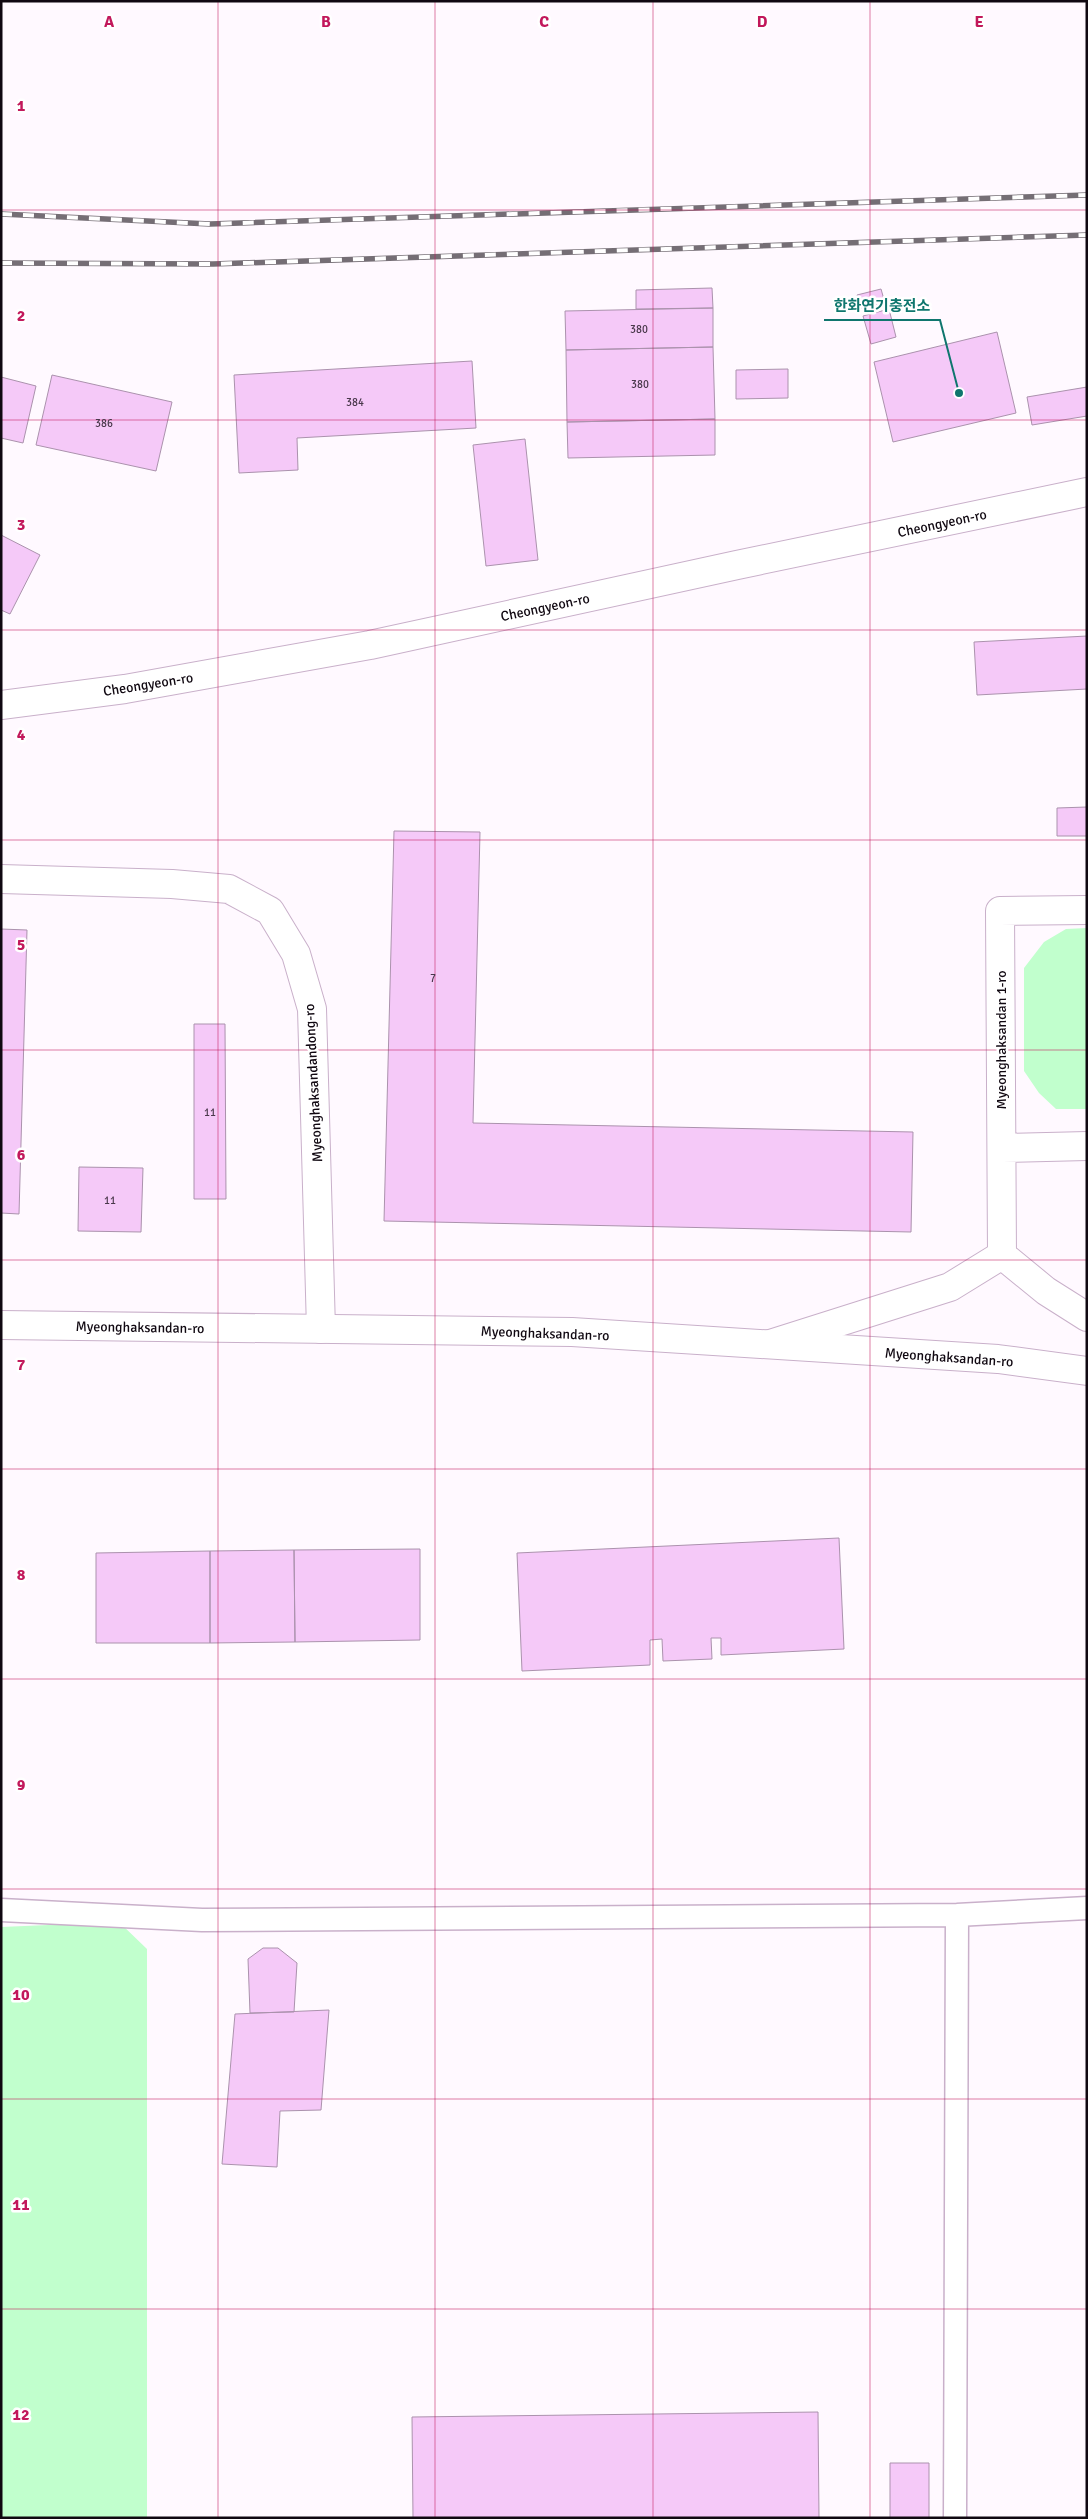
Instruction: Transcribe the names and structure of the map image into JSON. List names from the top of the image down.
{
  "streets": {
    "street": [
      "Cheongyeon-ro",
      "Myeonghaksandan 1-ro",
      "Myeonghaksandandong-ro",
      "Myeonghaksandan-ro"
    ]
  },
  "crossings": [
    ["Myeonghaksandandong-ro", "Myeonghaksandan-ro"]
  ],
  "places": ["한화연기충전소"],
  "house_numbers": [
    "380",
    "380",
    "384",
    "386",
    "7",
    "11",
    "11"
  ],
  "grid": {
    "columns": [
      "A",
      "B",
      "C",
      "D",
      "E"
    ],
    "rows": [
      "1",
      "2",
      "3",
      "4",
      "5",
      "6",
      "7",
      "8",
      "9",
      "10",
      "11",
      "12"
    ]
  }
}
